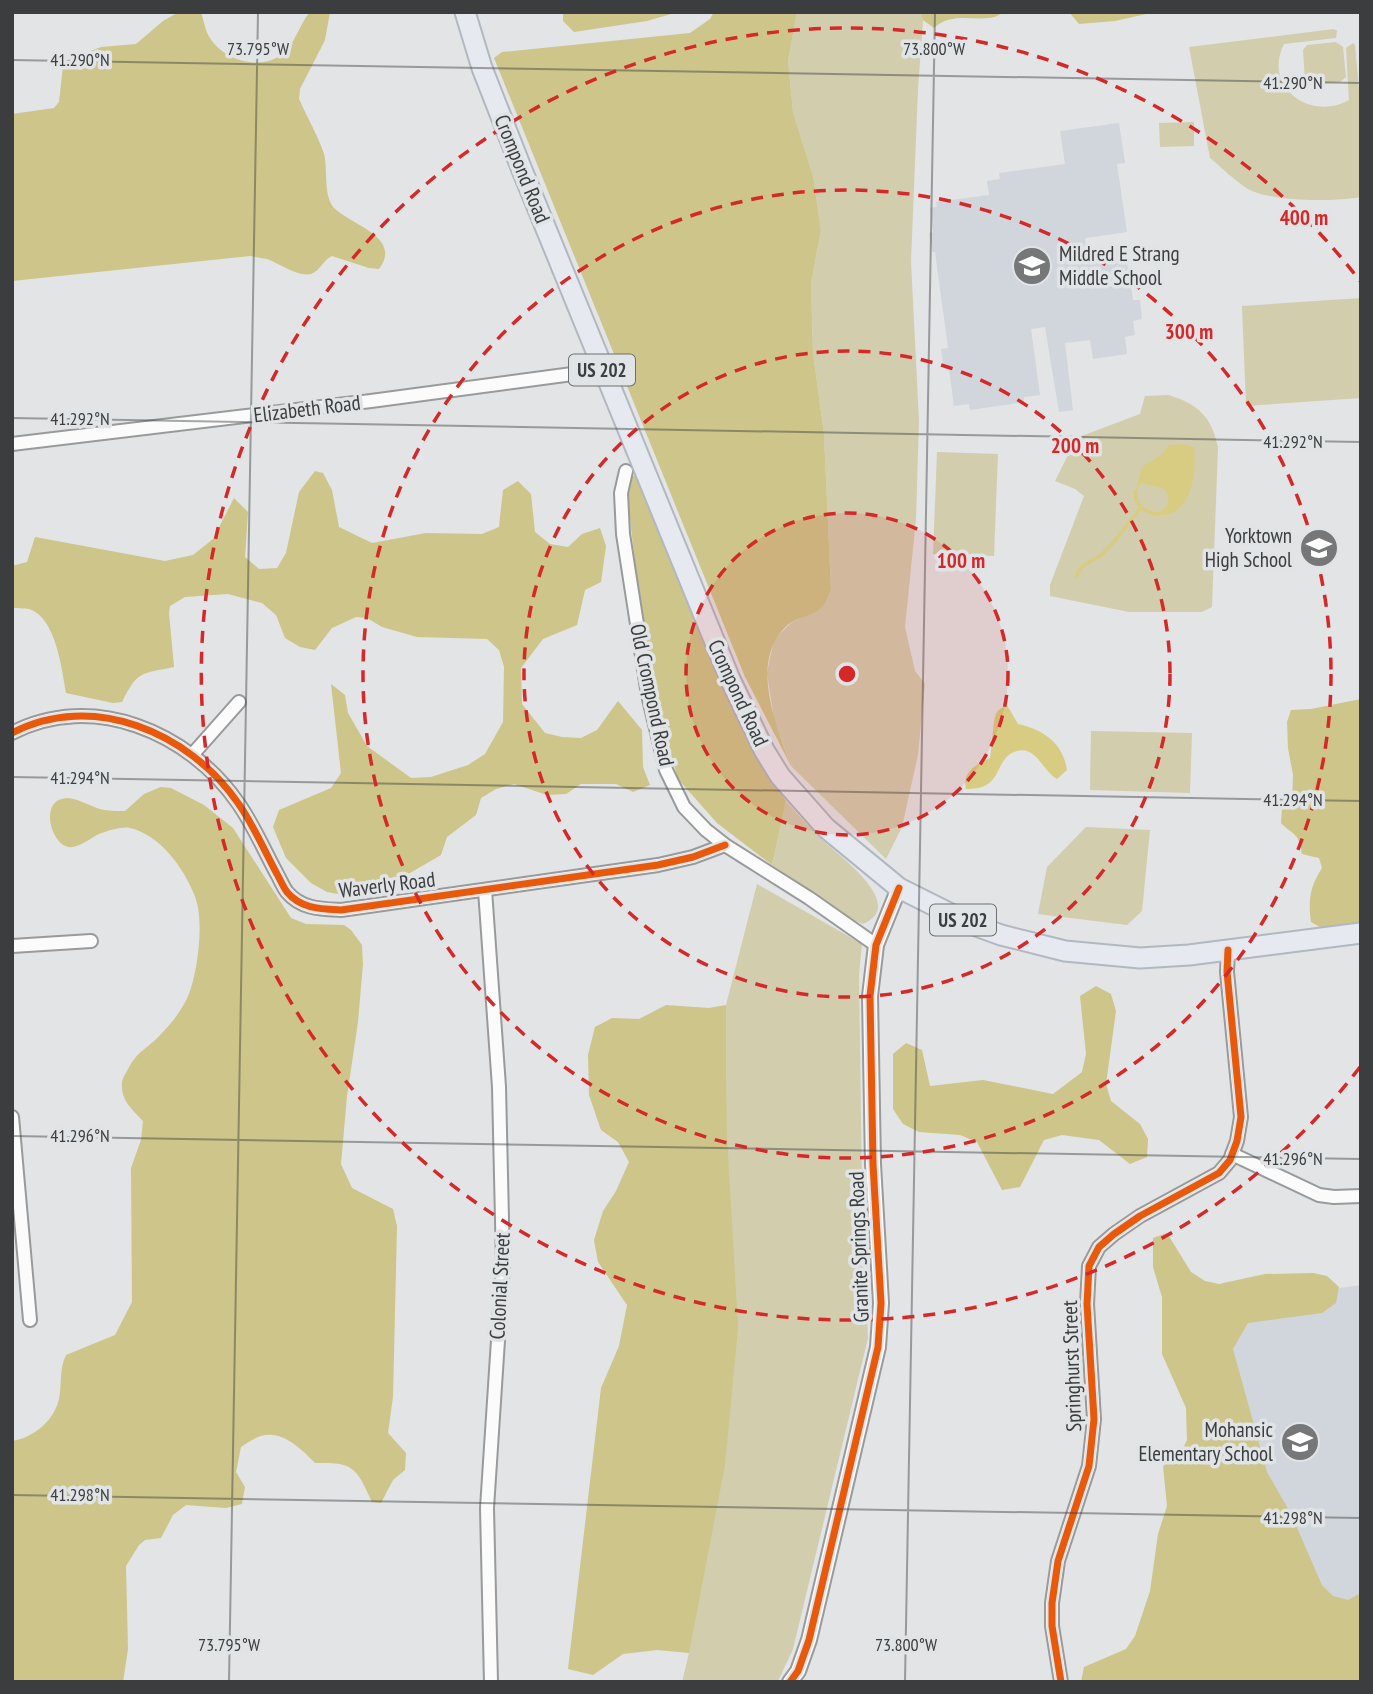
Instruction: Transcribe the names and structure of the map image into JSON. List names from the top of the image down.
{
  "streets": {
    "highway": ["Crompond Road", "US 202"],
    "street": [
      "Elizabeth Road",
      "Old Crompond Road",
      "Waverly Road",
      "Granite Springs Road",
      "Colonial Street",
      "Springhurst Street"
    ]
  },
  "crossings": [
    ["Crompond Road", "Elizabeth Road"],
    ["Crompond Road", "Granite Springs Road"],
    ["Old Crompond Road", "Waverly Road"],
    ["Old Crompond Road", "Granite Springs Road"],
    ["Waverly Road", "Colonial Street"]
  ],
  "places": {
    "school or university": ["Mildred E Strang Middle School", "Yorktown High School", "Mohansic Elementary School"]
  },
  "coordinates": [
    "73.795°W",
    "73.800°W",
    "41.290°N",
    "41.292°N",
    "41.294°N",
    "41.296°N",
    "41.298°N"
  ],
  "rings": [
    "400 m",
    "300 m",
    "200 m",
    "100 m"
  ]
}
